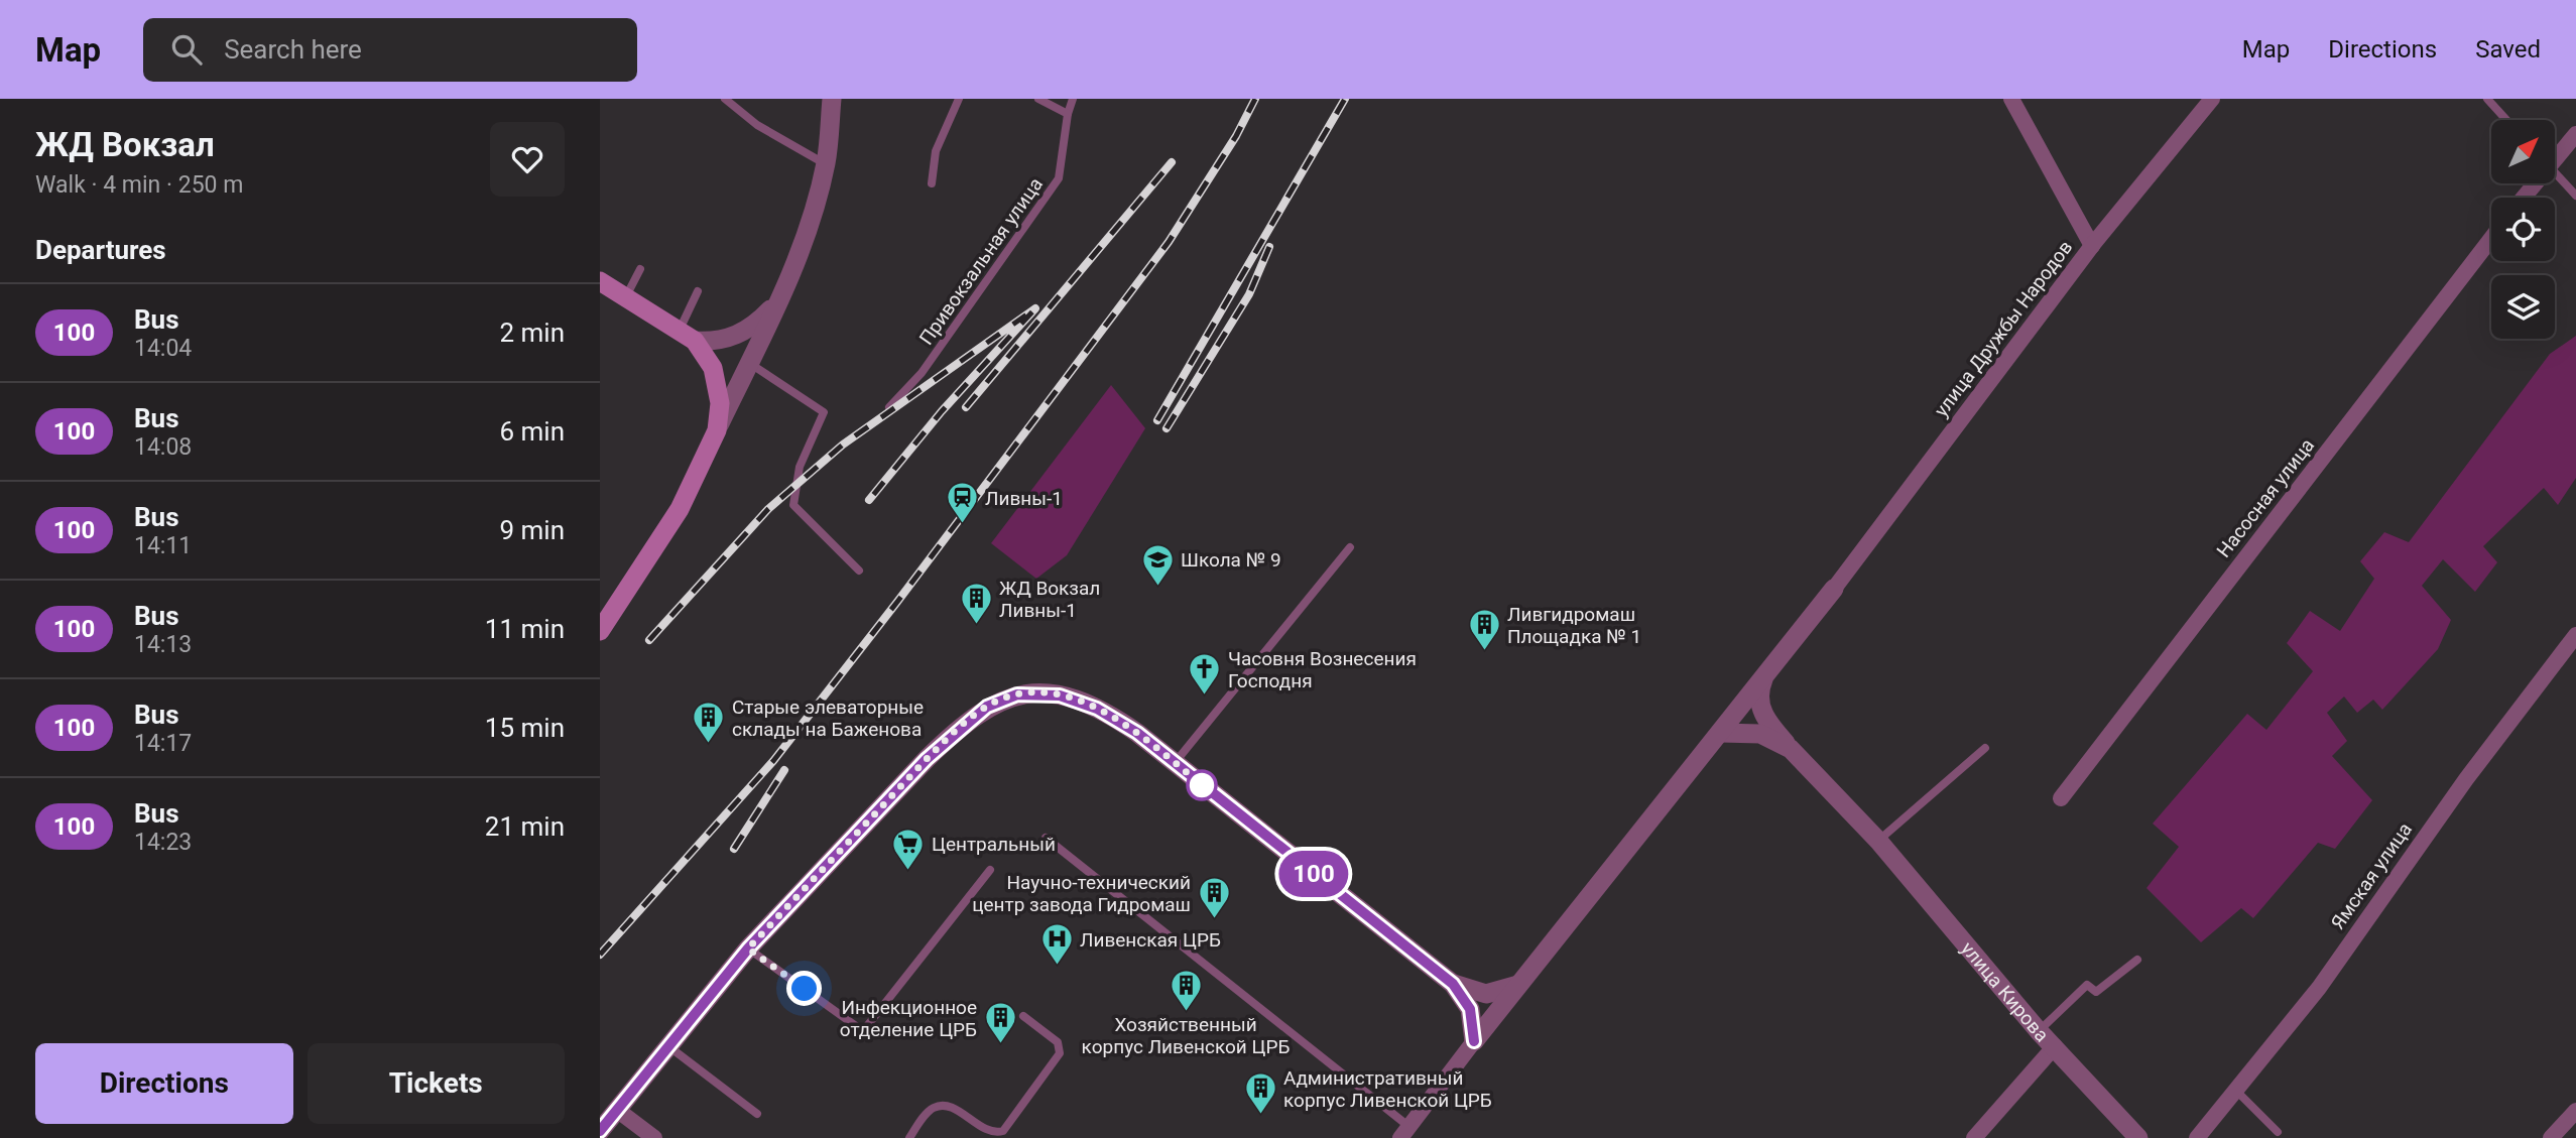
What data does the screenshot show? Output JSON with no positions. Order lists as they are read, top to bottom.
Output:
{
  "streets": {
    "street": [
      "улица Дружбы Народов",
      "Насосная улица",
      "Ямская улица",
      "улица Кирова"
    ],
    "lane": ["Привокзальная улица"]
  },
  "places": {
    "station": ["Ливны-1"],
    "school or university": ["Школа № 9"],
    "building": [
      "ЖД Вокзал Ливны-1",
      "Ливгидромаш Площадка № 1",
      "Старые элеваторные склады на Баженова",
      "Научно-технический центр завода Гидромаш",
      "Хозяйственный корпус Ливенской ЦРБ",
      "Инфекционное отделение ЦРБ",
      "Административный корпус Ливенской ЦРБ"
    ],
    "church": ["Часовня Вознесения Господня"],
    "supermarket": ["Центральный"],
    "hospital": ["Ливенская ЦРБ"]
  },
  "lines": ["bus line 100"],
  "north": "top right",
  "page": {
    "header": "Map",
    "search": "Search here",
    "nav": ["Map", "Directions", "Saved"],
    "heading": [
      ["ЖД Вокзал", "Walk · 4 min · 250 m"],
      "Departures"
    ],
    "on_map": "100",
    "list": [
      {
        "mark": "100",
        "name": "Bus",
        "note": "14:04",
        "value": "2 min"
      },
      {
        "mark": "100",
        "name": "Bus",
        "note": "14:08",
        "value": "6 min"
      },
      {
        "mark": "100",
        "name": "Bus",
        "note": "14:11",
        "value": "9 min"
      },
      {
        "mark": "100",
        "name": "Bus",
        "note": "14:13",
        "value": "11 min"
      },
      {
        "mark": "100",
        "name": "Bus",
        "note": "14:17",
        "value": "15 min"
      },
      {
        "mark": "100",
        "name": "Bus",
        "note": "14:23",
        "value": "21 min"
      }
    ],
    "buttons": ["Directions", "Tickets"]
  }
}
